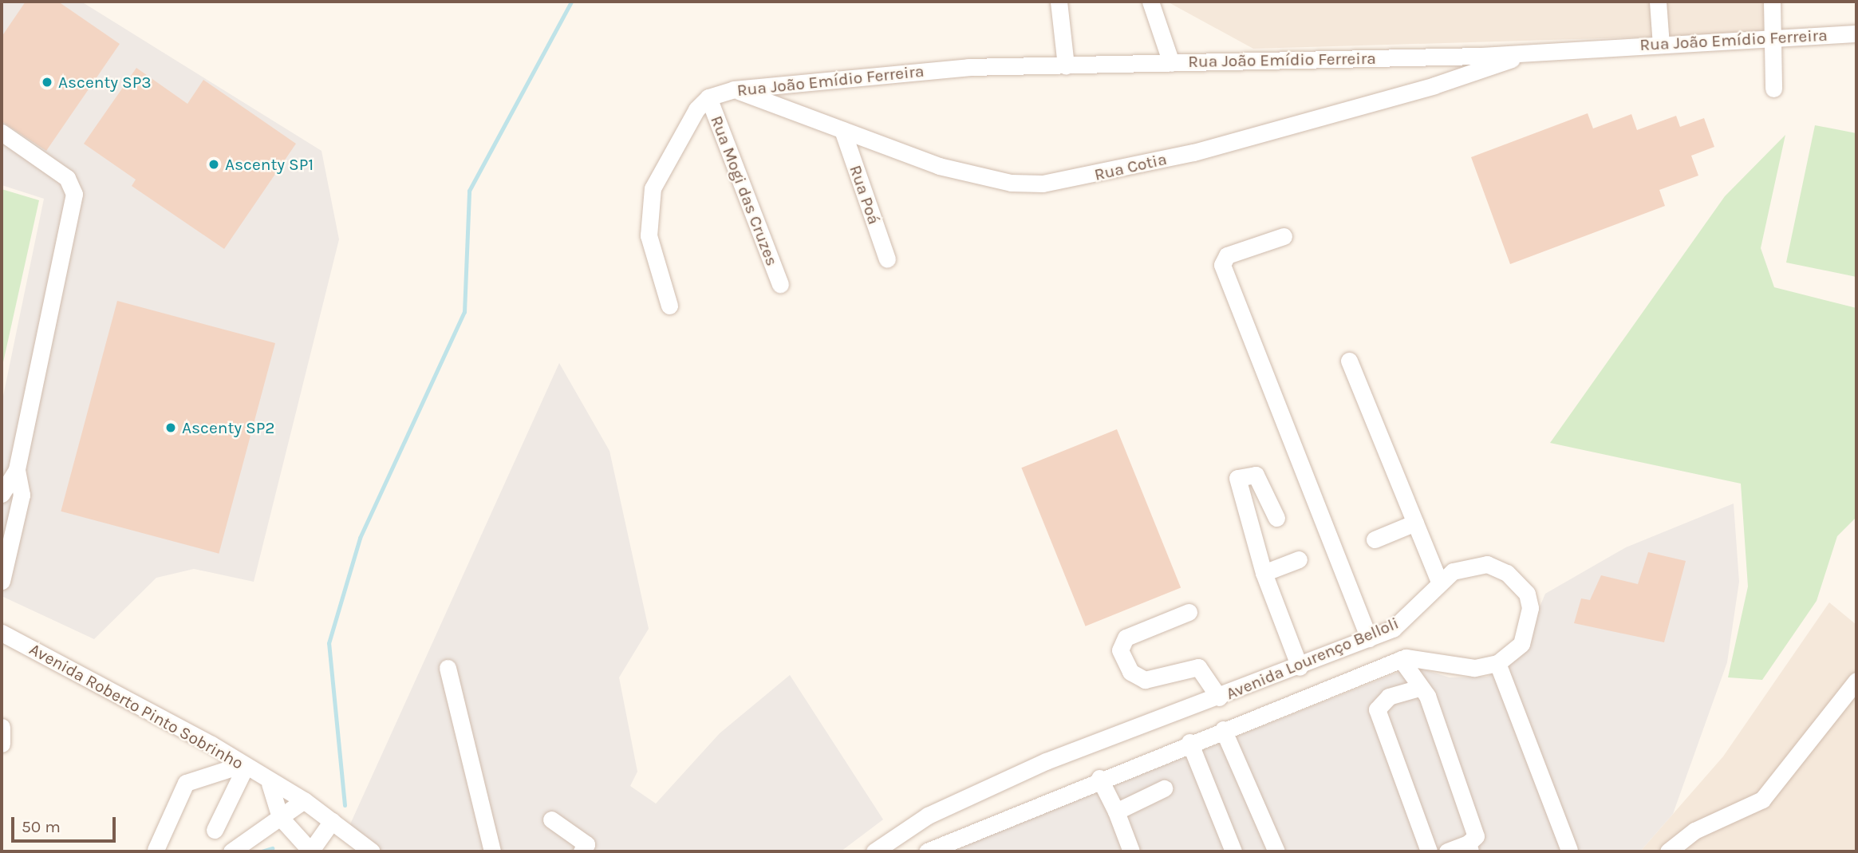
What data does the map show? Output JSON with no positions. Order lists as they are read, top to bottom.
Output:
{
  "streets": {
    "street": [
      "Rua João Emídio Ferreira",
      "Rua Cotia",
      "Rua Mogi das Cruzes",
      "Rua Poá",
      "Avenida Lourenço Belloli",
      "Avenida Roberto Pinto Sobrinho"
    ]
  },
  "crossings": [
    ["Rua João Emídio Ferreira", "Rua Cotia"],
    ["Rua João Emídio Ferreira", "Rua Mogi das Cruzes"],
    ["Rua Cotia", "Rua Poá"]
  ],
  "places": ["Ascenty SP3", "Ascenty SP1", "Ascenty SP2"],
  "scale_bar": "50 m"
}
